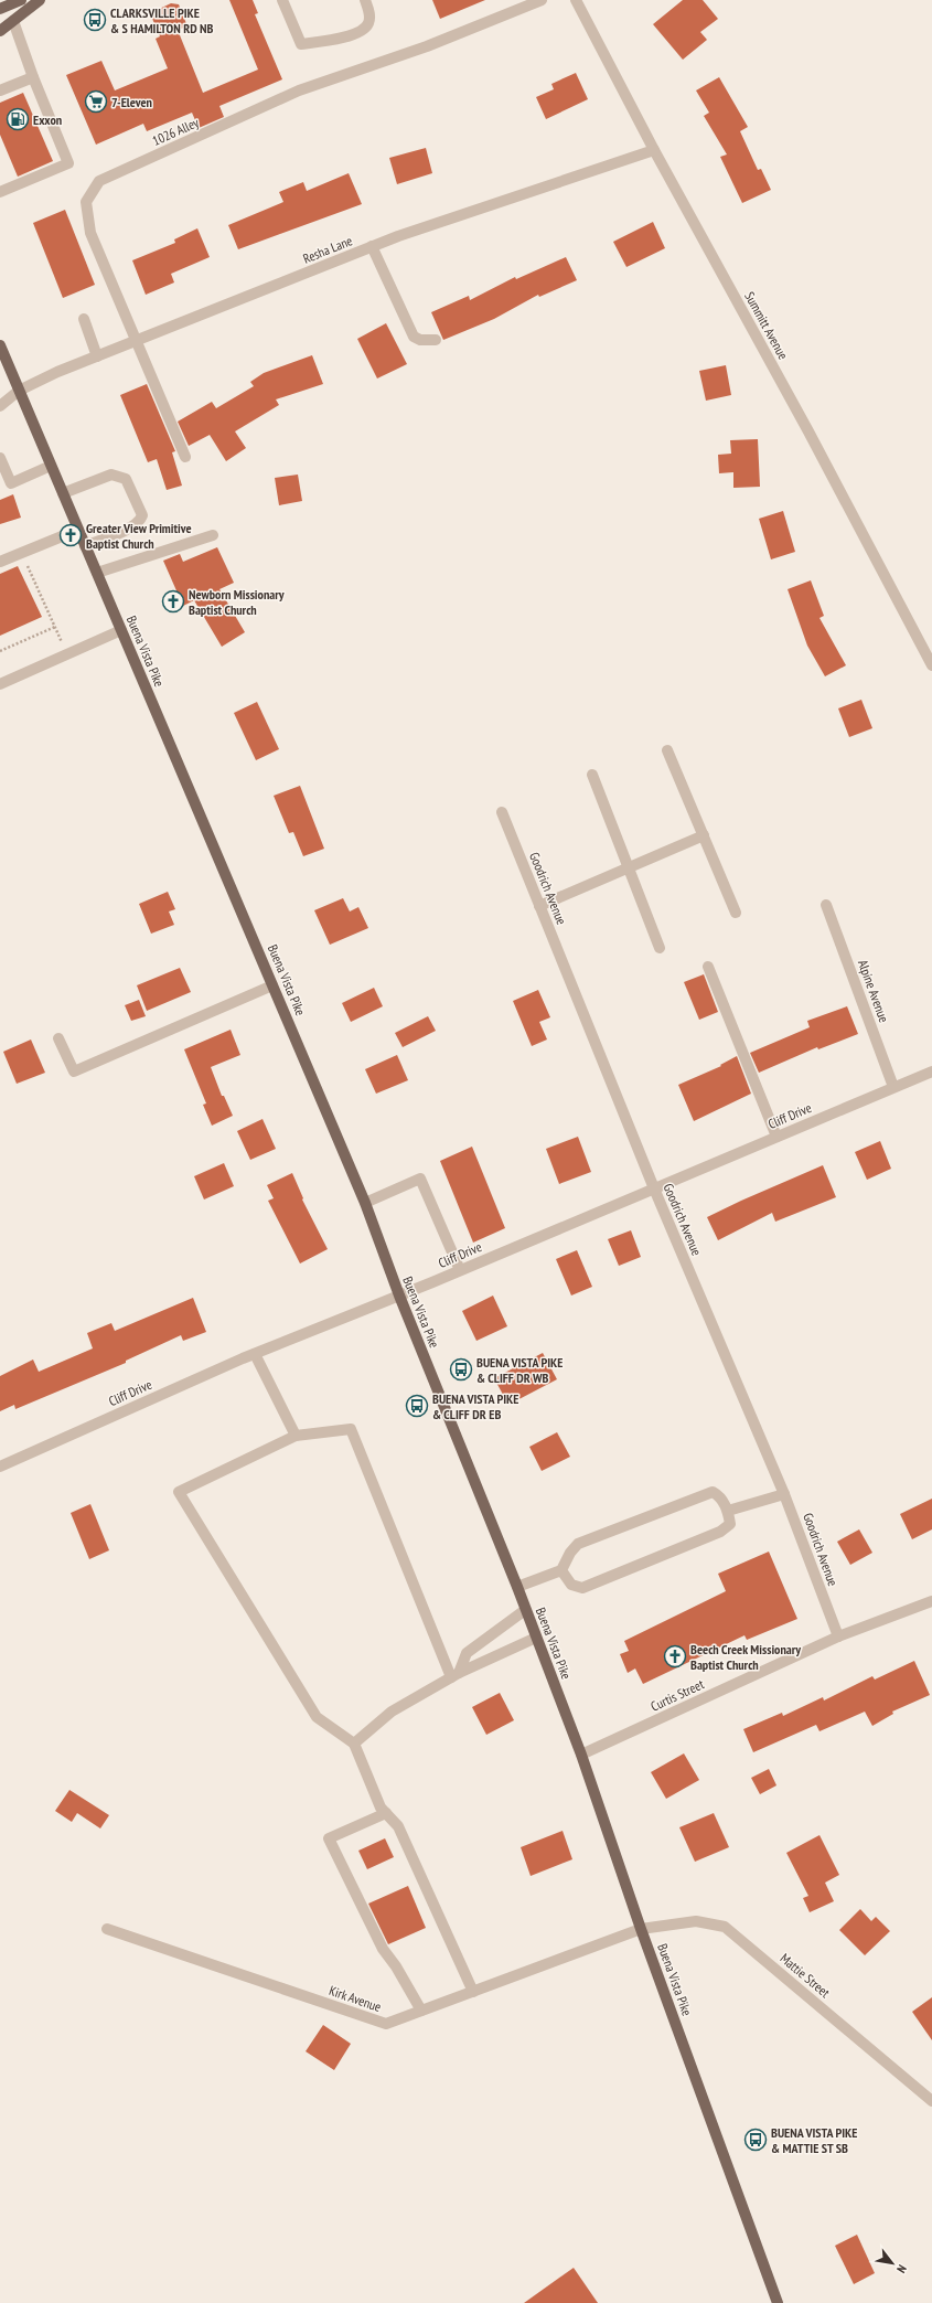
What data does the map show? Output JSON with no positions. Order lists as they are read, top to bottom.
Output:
{
  "streets": {
    "main road": ["Buena Vista Pike"],
    "street": [
      "1026 Alley",
      "Resha Lane",
      "Summitt Avenue",
      "Goodrich Avenue",
      "Alpine Avenue",
      "Cliff Drive",
      "Curtis Street",
      "Mattie Street",
      "Kirk Avenue"
    ]
  },
  "crossings": [
    ["1026 Alley", "Resha Lane"],
    ["Resha Lane", "Summitt Avenue"],
    ["Resha Lane", "Buena Vista Pike"],
    ["Buena Vista Pike", "Cliff Drive"],
    ["Buena Vista Pike", "Curtis Street"],
    ["Buena Vista Pike", "Mattie Street"],
    ["Buena Vista Pike", "Kirk Avenue"],
    ["Goodrich Avenue", "Cliff Drive"],
    ["Goodrich Avenue", "Curtis Street"],
    ["Alpine Avenue", "Cliff Drive"],
    ["Mattie Street", "Kirk Avenue"]
  ],
  "places": {
    "bus stop": [
      "CLARKSVILLE PIKE & S HAMILTON RD NB",
      "BUENA VISTA PIKE & CLIFF DR WB",
      "BUENA VISTA PIKE & CLIFF DR EB",
      "BUENA VISTA PIKE & MATTIE ST SB"
    ],
    "supermarket": ["7-Eleven"],
    "fuel station": ["Exxon"],
    "church": ["Greater View Primitive Baptist Church", "Newborn Missionary Baptist Church", "Beech Creek Missionary Baptist Church"]
  },
  "north": "bottom right"
}
